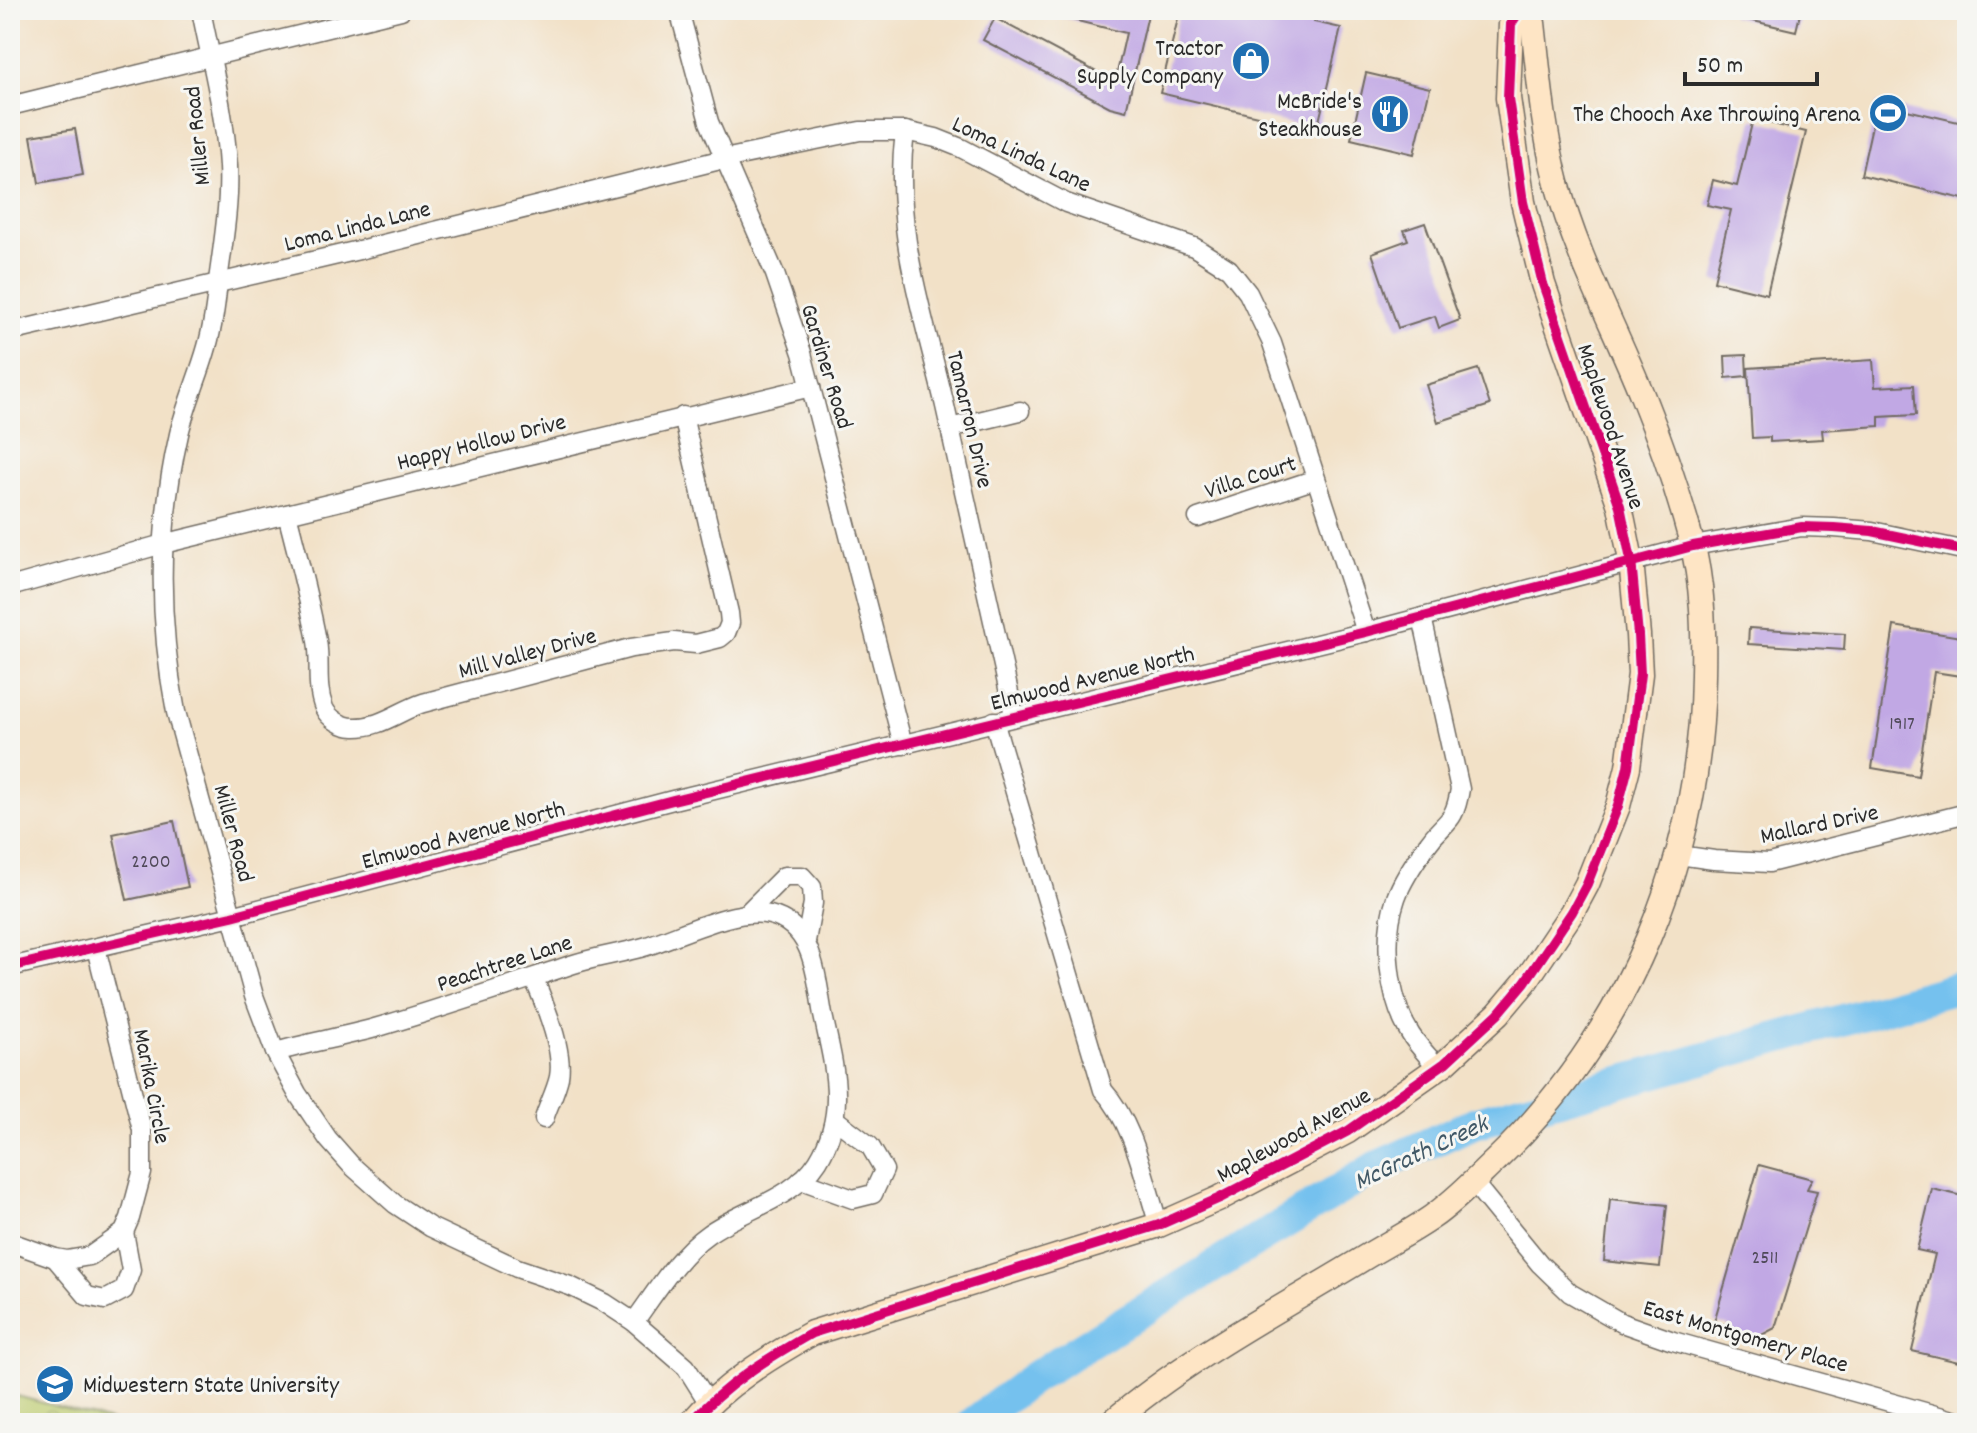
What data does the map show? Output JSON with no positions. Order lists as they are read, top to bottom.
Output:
{
  "streets": {
    "street": [
      "Miller Road",
      "Loma Linda Lane",
      "Gardiner Road",
      "Tamarron Drive",
      "Maplewood Avenue",
      "Happy Hollow Drive",
      "Villa Court",
      "Mill Valley Drive",
      "Elmwood Avenue North",
      "Mallard Drive",
      "Peachtree Lane",
      "Marika Circle",
      "East Montgomery Place"
    ]
  },
  "crossings": [
    ["Miller Road", "Loma Linda Lane"],
    ["Miller Road", "Maplewood Avenue"],
    ["Miller Road", "Happy Hollow Drive"],
    ["Miller Road", "Elmwood Avenue North"],
    ["Miller Road", "Peachtree Lane"],
    ["Loma Linda Lane", "Gardiner Road"],
    ["Loma Linda Lane", "Tamarron Drive"],
    ["Loma Linda Lane", "Villa Court"],
    ["Loma Linda Lane", "Elmwood Avenue North"],
    ["Gardiner Road", "Happy Hollow Drive"],
    ["Gardiner Road", "Elmwood Avenue North"],
    ["Tamarron Drive", "Elmwood Avenue North"],
    ["Maplewood Avenue", "Elmwood Avenue North"],
    ["Maplewood Avenue", "Mallard Drive"],
    ["Maplewood Avenue", "East Montgomery Place"],
    ["Happy Hollow Drive", "Mill Valley Drive"],
    ["Elmwood Avenue North", "Marika Circle"]
  ],
  "water": ["McGrath Creek"],
  "places": {
    "shop": ["Tractor Supply Company"],
    "sports": ["The Chooch Axe Throwing Arena"],
    "restaurant": ["McBride's Steakhouse"],
    "school or university": ["Midwestern State University"]
  },
  "house_numbers": ["1917", "2200", "2511"],
  "scale_bar": "50 m"
}
